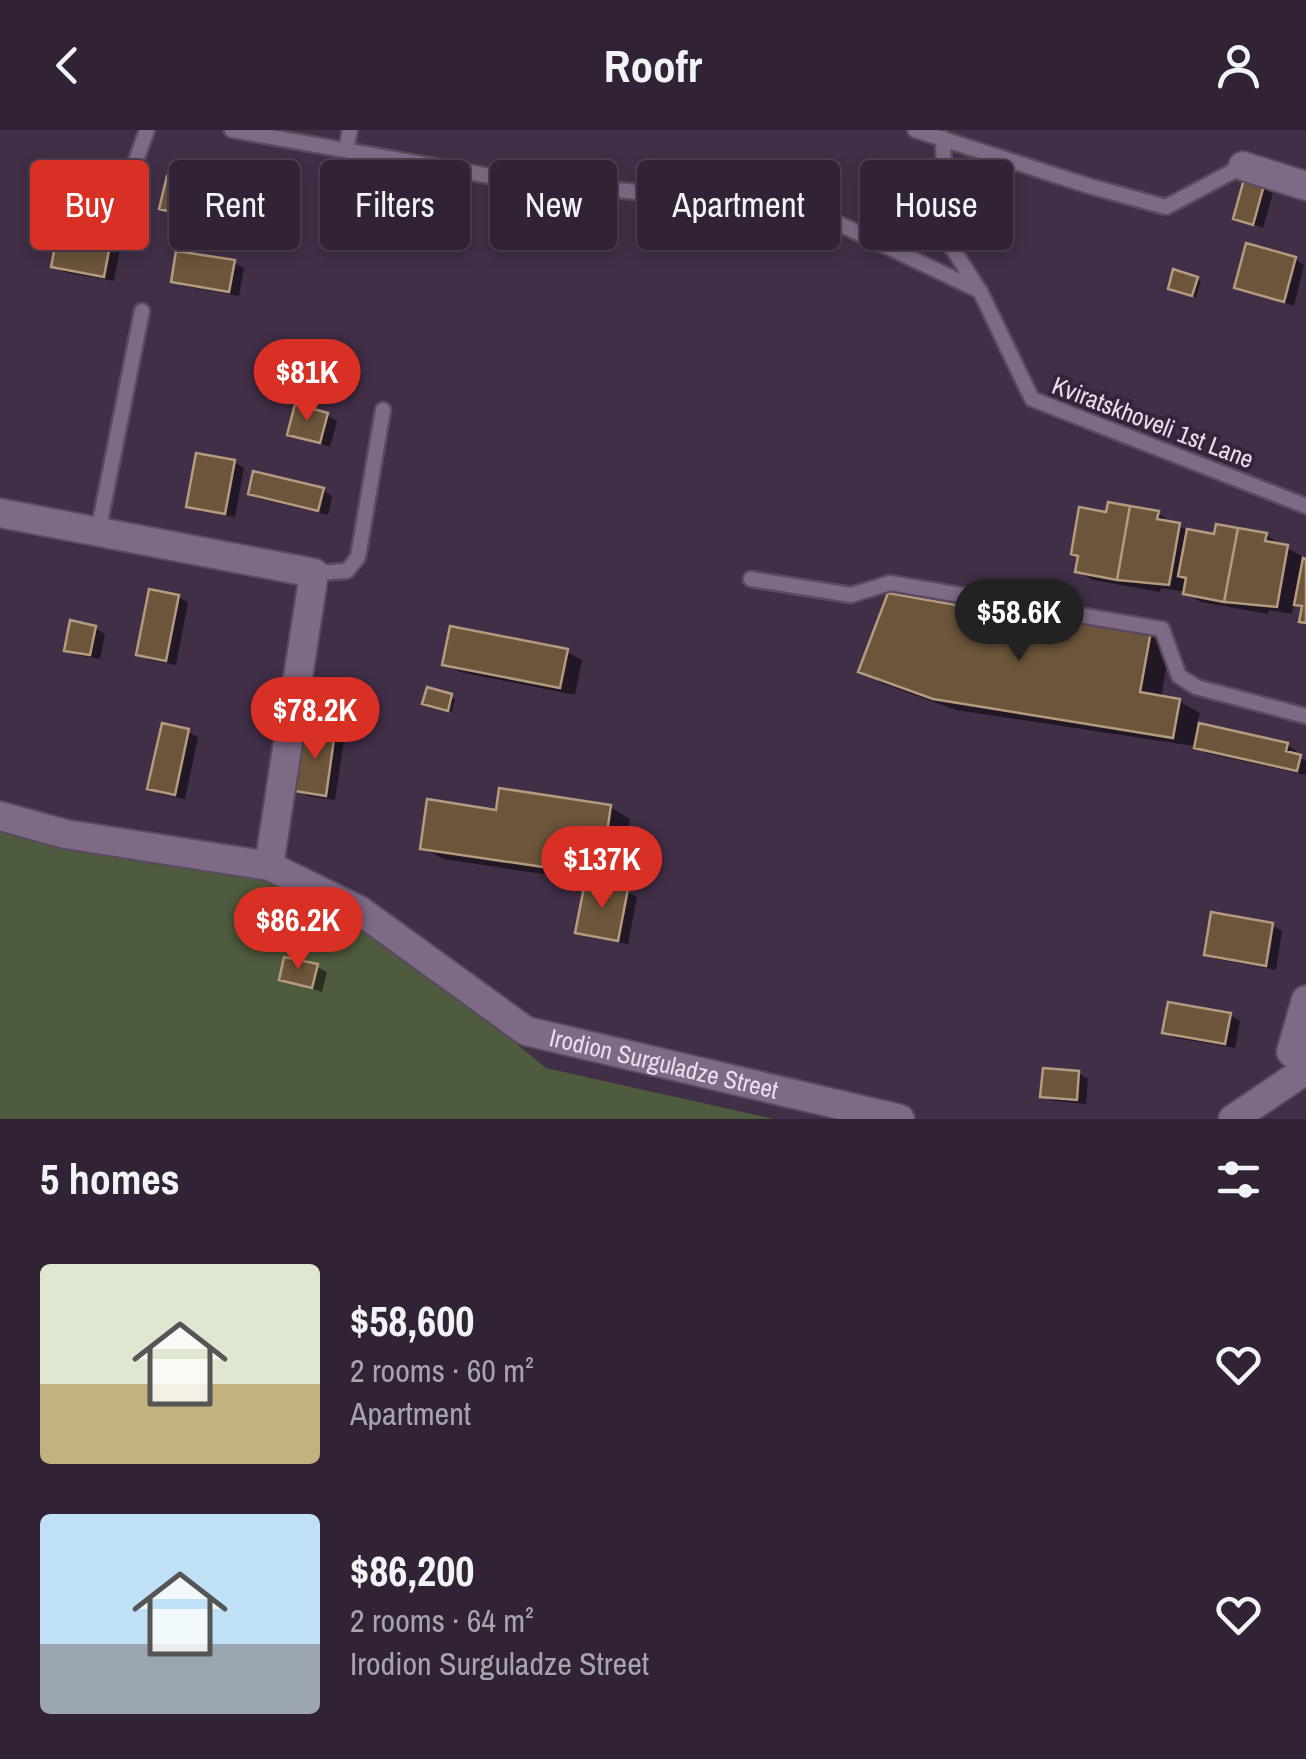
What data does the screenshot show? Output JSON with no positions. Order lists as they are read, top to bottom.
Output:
{
  "streets": {
    "street": ["Irodion Surguladze Street"],
    "lane": ["Kviratskhoveli 1st Lane"]
  },
  "page": {
    "header": "Roofr",
    "chip": [
      "Buy",
      "Rent",
      "Filters",
      "New",
      "Apartment",
      "House"
    ],
    "price": [
      "$81K",
      "$58.6K",
      "$78.2K",
      "$137K",
      "$86.2K"
    ],
    "heading": "5 homes",
    "list": [
      {
        "name": "$58,600",
        "note": "2 rooms · 60 m² · Apartment"
      },
      {
        "name": "$86,200",
        "note": "2 rooms · 64 m² · Irodion Surguladze Street"
      }
    ]
  }
}
